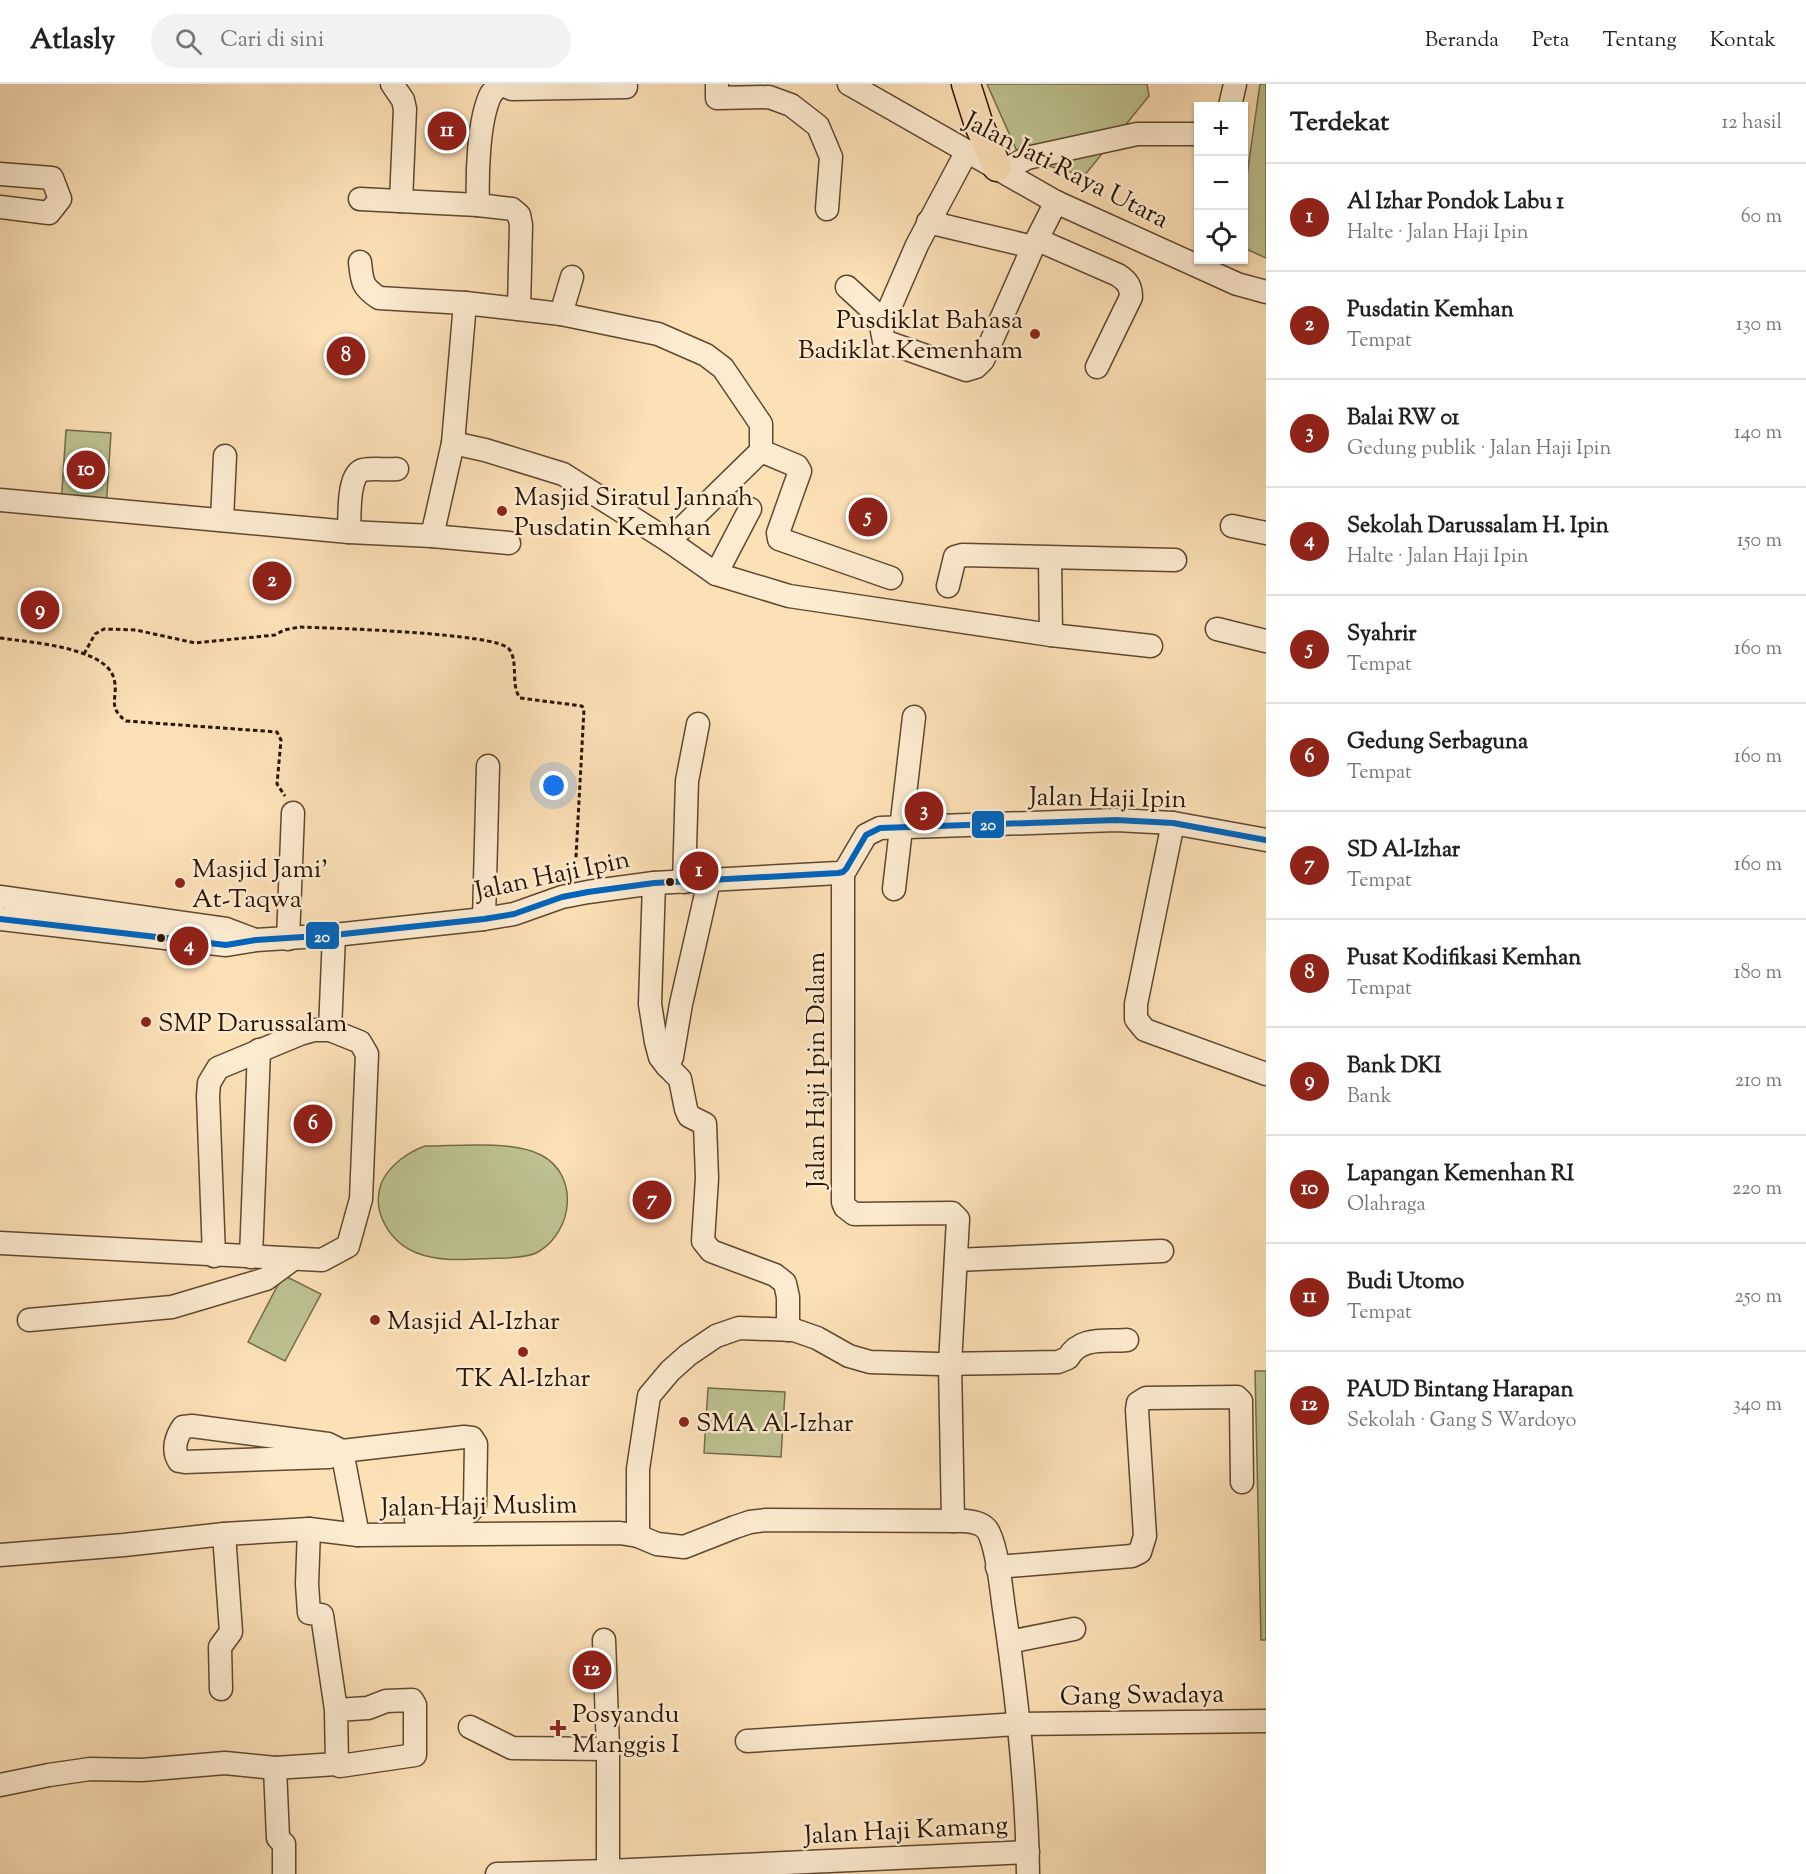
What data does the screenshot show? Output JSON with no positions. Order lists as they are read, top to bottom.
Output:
{
  "streets": {
    "street": [
      "Jalan Jati Raya Utara",
      "Jalan Haji Ipin",
      "Jalan Haji Ipin Dalam",
      "Jalan Haji Muslim",
      "Gang Swadaya",
      "Jalan Haji Kamang"
    ]
  },
  "crossings": [
    ["Jalan Haji Ipin", "Jalan Haji Ipin Dalam"],
    ["Jalan Haji Ipin Dalam", "Jalan Haji Muslim"],
    ["Jalan Haji Ipin Dalam", "Jalan Haji Kamang"],
    ["Jalan Haji Muslim", "Jalan Haji Kamang"],
    ["Gang Swadaya", "Jalan Haji Kamang"]
  ],
  "places": {
    "other": [
      "Pusdiklat Bahasa Badiklat Kemenham",
      "Masjid Siratul Jannah Pusdatin Kemhan",
      "Masjid Jami' At-Taqwa",
      "SMP Darussalam",
      "Masjid Al-Izhar",
      "TK Al-Izhar",
      "SMA Al-Izhar"
    ],
    "health": ["Posyandu Manggis I"]
  },
  "lines": ["transit line 20"],
  "page": {
    "header": "Atlasly",
    "search": "Cari di sini",
    "nav": [
      "Beranda",
      "Peta",
      "Tentang",
      "Kontak"
    ],
    "heading": ["Terdekat", "12 hasil"],
    "map_buttons": ["+", "−"],
    "pins": [
      "11",
      "8",
      "10",
      "5",
      "2",
      "9",
      "3",
      "1",
      "4",
      "6",
      "7",
      "12"
    ],
    "list": [
      {
        "mark": "1",
        "name": "Al Izhar Pondok Labu 1",
        "note": "Halte · Jalan Haji Ipin",
        "value": "60 m"
      },
      {
        "mark": "2",
        "name": "Pusdatin Kemhan",
        "note": "Tempat",
        "value": "130 m"
      },
      {
        "mark": "3",
        "name": "Balai RW 01",
        "note": "Gedung publik · Jalan Haji Ipin",
        "value": "140 m"
      },
      {
        "mark": "4",
        "name": "Sekolah Darussalam H. Ipin",
        "note": "Halte · Jalan Haji Ipin",
        "value": "150 m"
      },
      {
        "mark": "5",
        "name": "Syahrir",
        "note": "Tempat",
        "value": "160 m"
      },
      {
        "mark": "6",
        "name": "Gedung Serbaguna",
        "note": "Tempat",
        "value": "160 m"
      },
      {
        "mark": "7",
        "name": "SD Al-Izhar",
        "note": "Tempat",
        "value": "160 m"
      },
      {
        "mark": "8",
        "name": "Pusat Kodifikasi Kemhan",
        "note": "Tempat",
        "value": "180 m"
      },
      {
        "mark": "9",
        "name": "Bank DKI",
        "note": "Bank",
        "value": "210 m"
      },
      {
        "mark": "10",
        "name": "Lapangan Kemenhan RI",
        "note": "Olahraga",
        "value": "220 m"
      },
      {
        "mark": "11",
        "name": "Budi Utomo",
        "note": "Tempat",
        "value": "250 m"
      },
      {
        "mark": "12",
        "name": "PAUD Bintang Harapan",
        "note": "Sekolah · Gang S Wardoyo",
        "value": "340 m"
      }
    ]
  }
}
